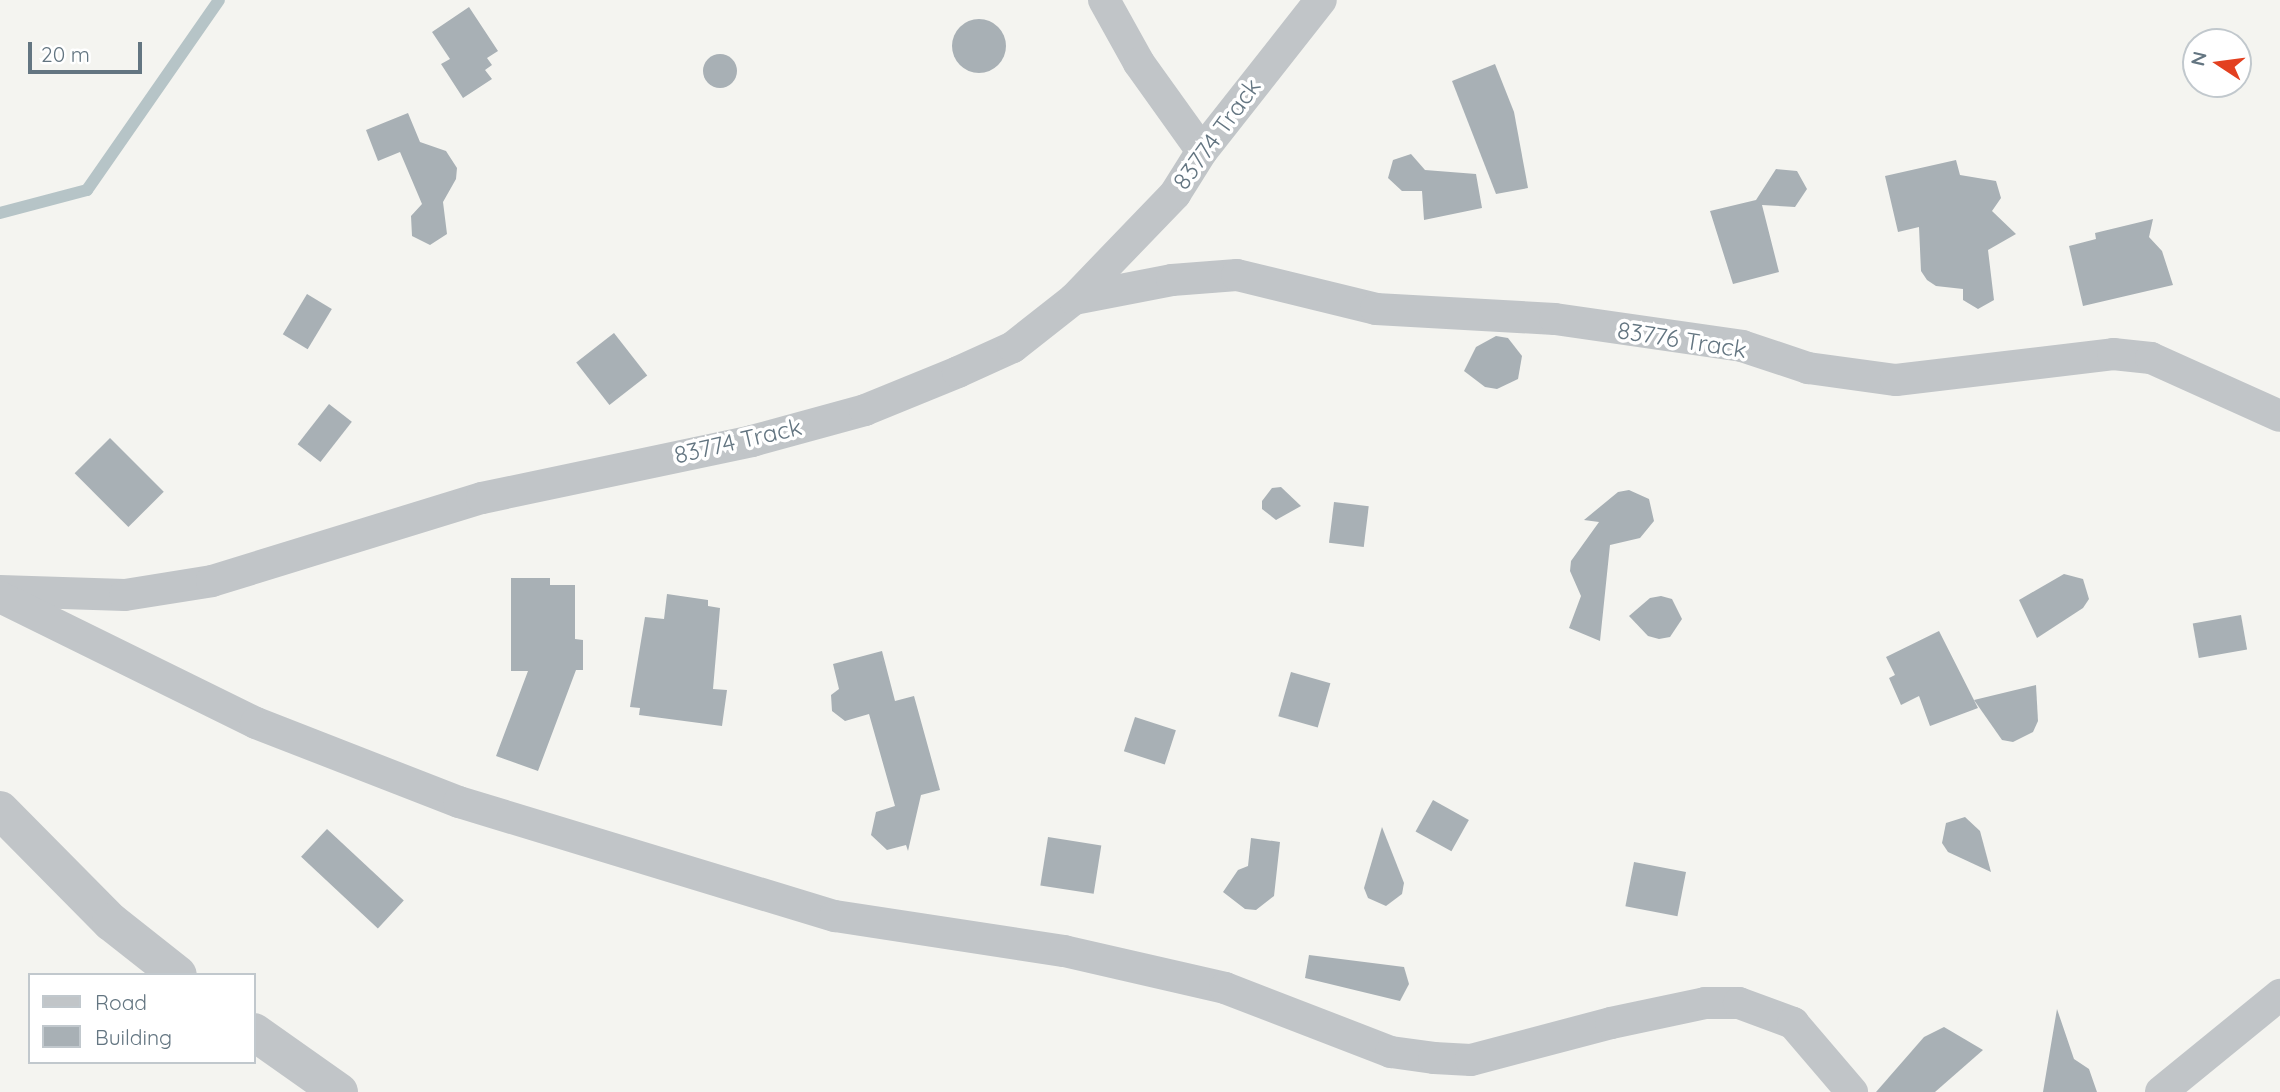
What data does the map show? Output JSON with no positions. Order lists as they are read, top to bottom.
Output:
{
  "streets": {
    "street": ["83774 Track", "83776 Track"]
  },
  "crossings": [
    ["83774 Track", "83776 Track"]
  ],
  "legend": ["Road", "Building"],
  "scale_bar": "20 m",
  "north": "left"
}
